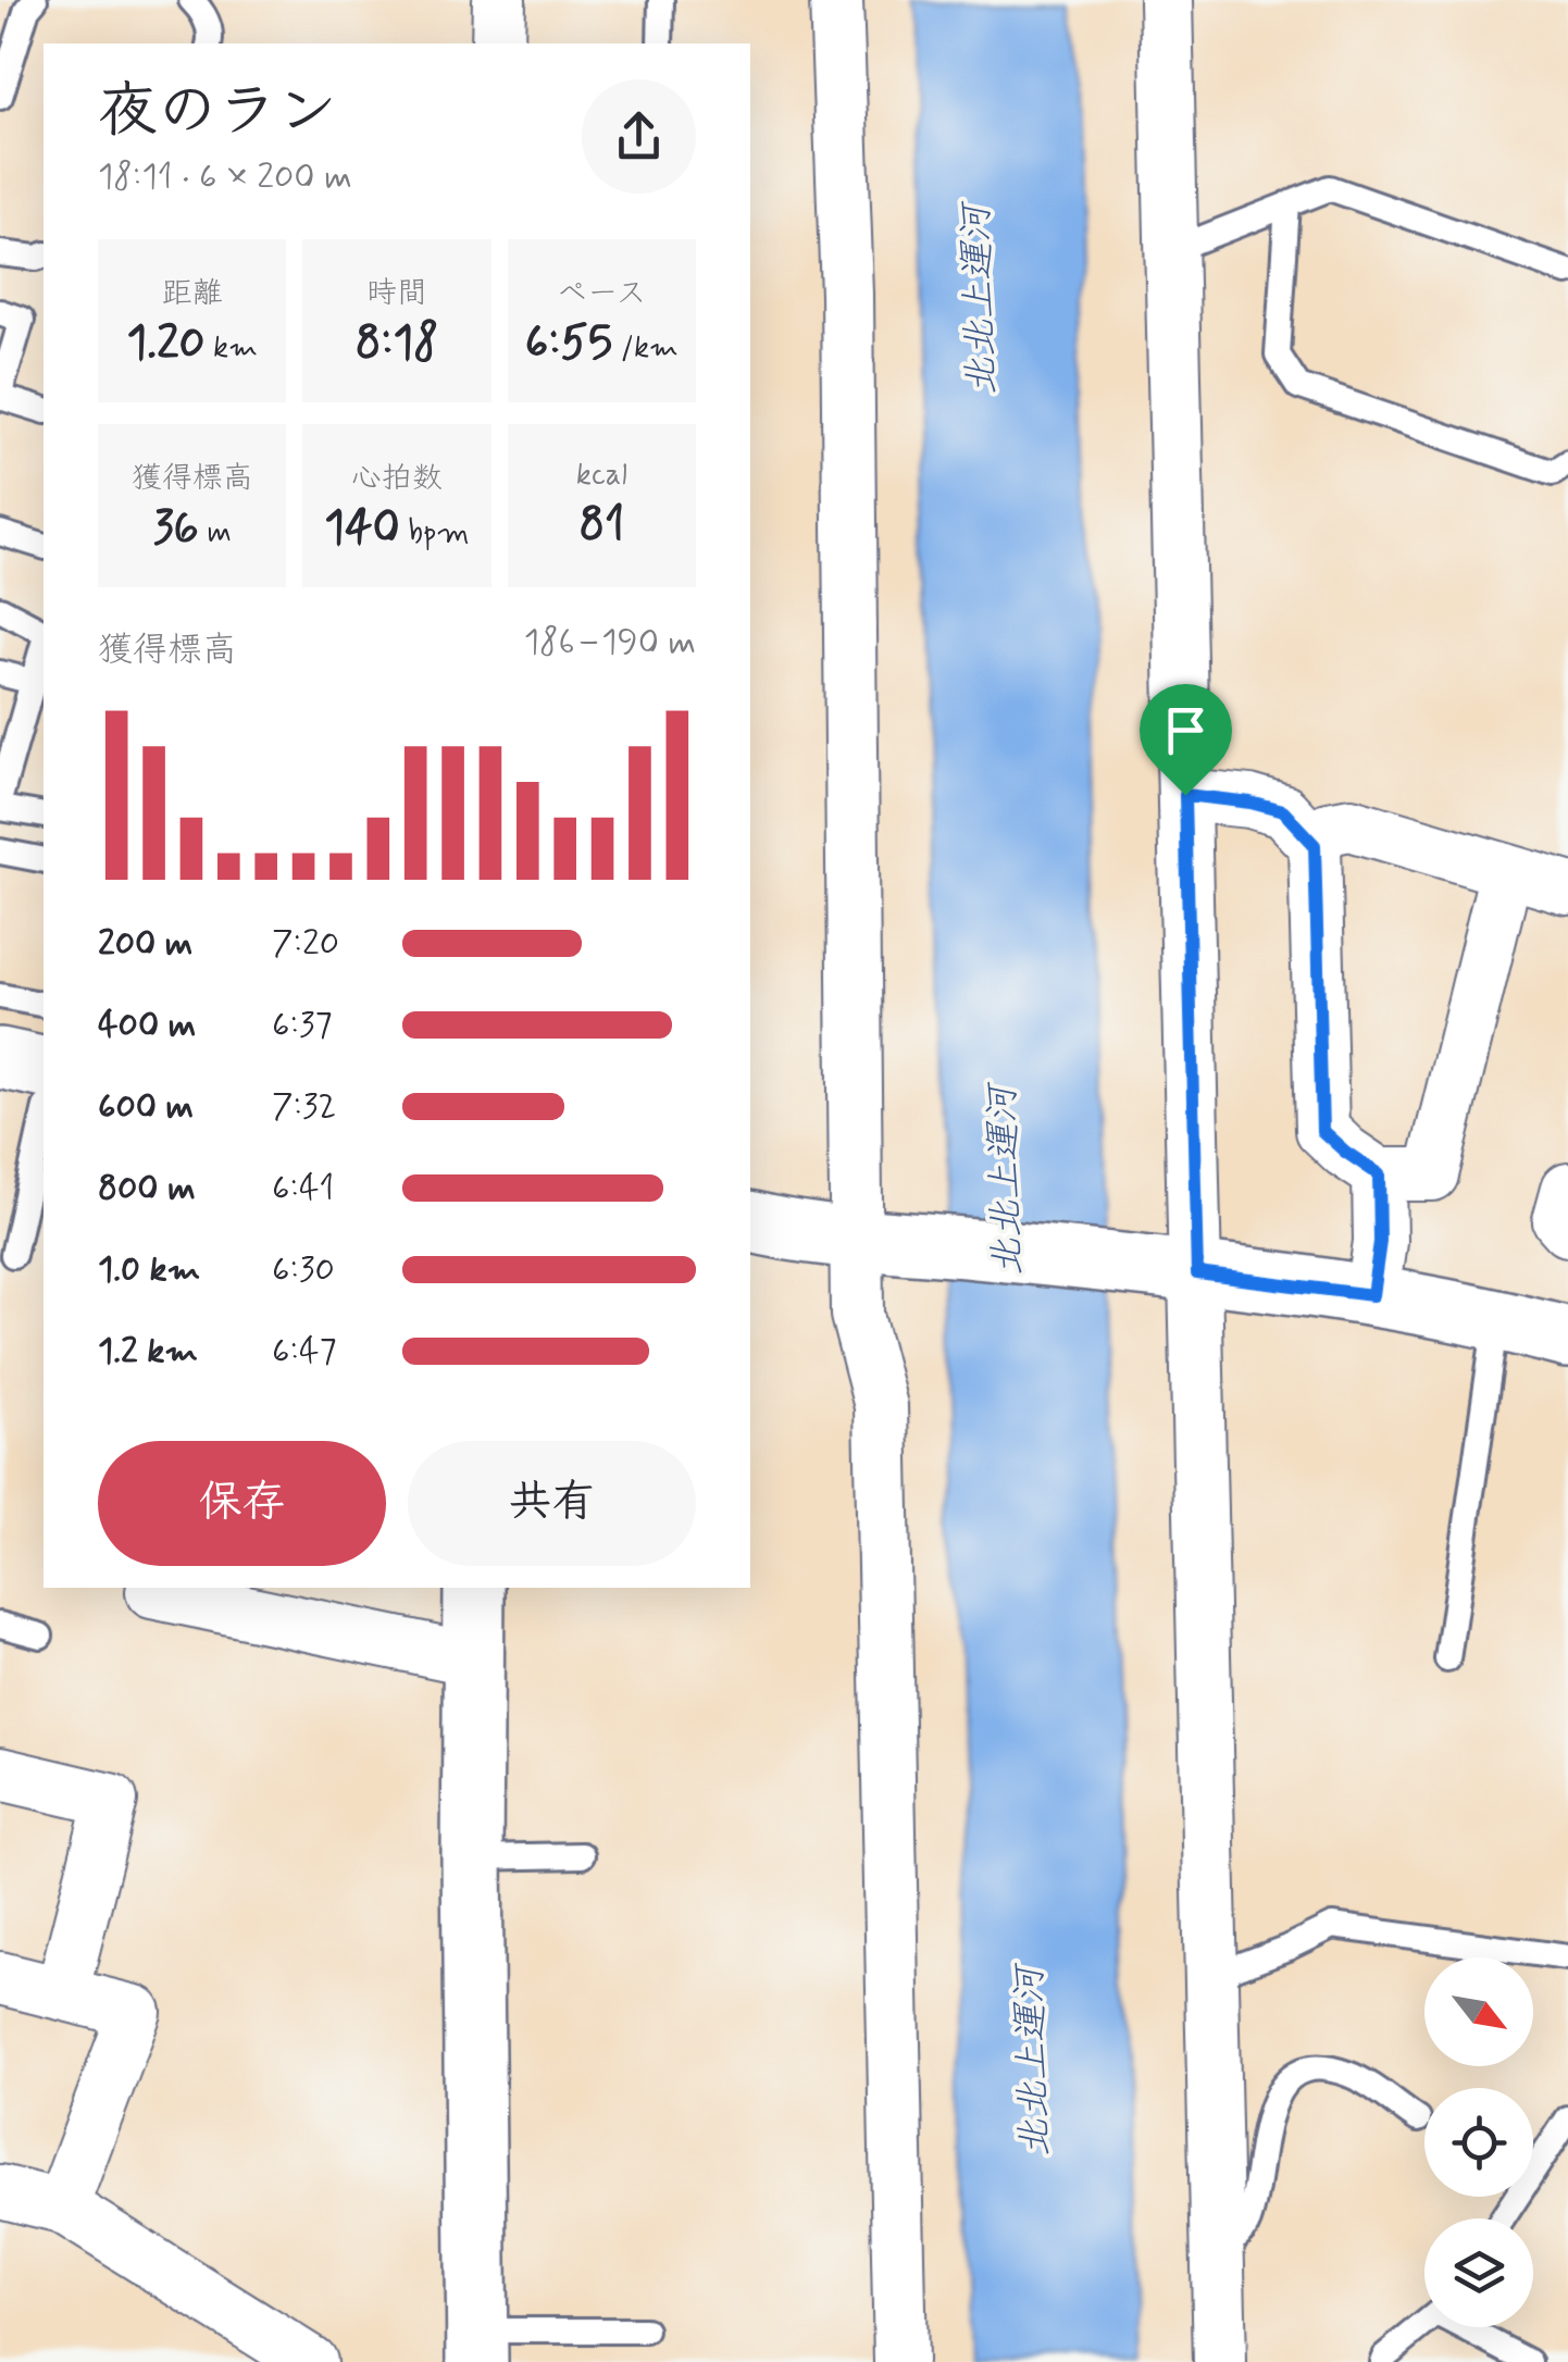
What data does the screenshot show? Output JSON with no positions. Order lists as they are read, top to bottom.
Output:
{
  "water": ["北北上運河"],
  "north": "bottom right",
  "page": {
    "heading": ["夜のラン", "18:11 · 6 × 200 m"],
    "stats": [
      ["距離", "1.20 km"],
      ["時間", "8:18"],
      ["ペース", "6:55 /km"],
      ["獲得標高", "36 m"],
      ["心拍数", "140 bpm"],
      ["kcal", "81"]
    ],
    "chart": ["獲得標高", "186–190 m"],
    "list": [
      {
        "name": "200 m",
        "note": "7:20"
      },
      {
        "name": "400 m",
        "note": "6:37"
      },
      {
        "name": "600 m",
        "note": "7:32"
      },
      {
        "name": "800 m",
        "note": "6:41"
      },
      {
        "name": "1.0 km",
        "note": "6:30"
      },
      {
        "name": "1.2 km",
        "note": "6:47"
      }
    ],
    "buttons": ["保存", "共有"]
  }
}
